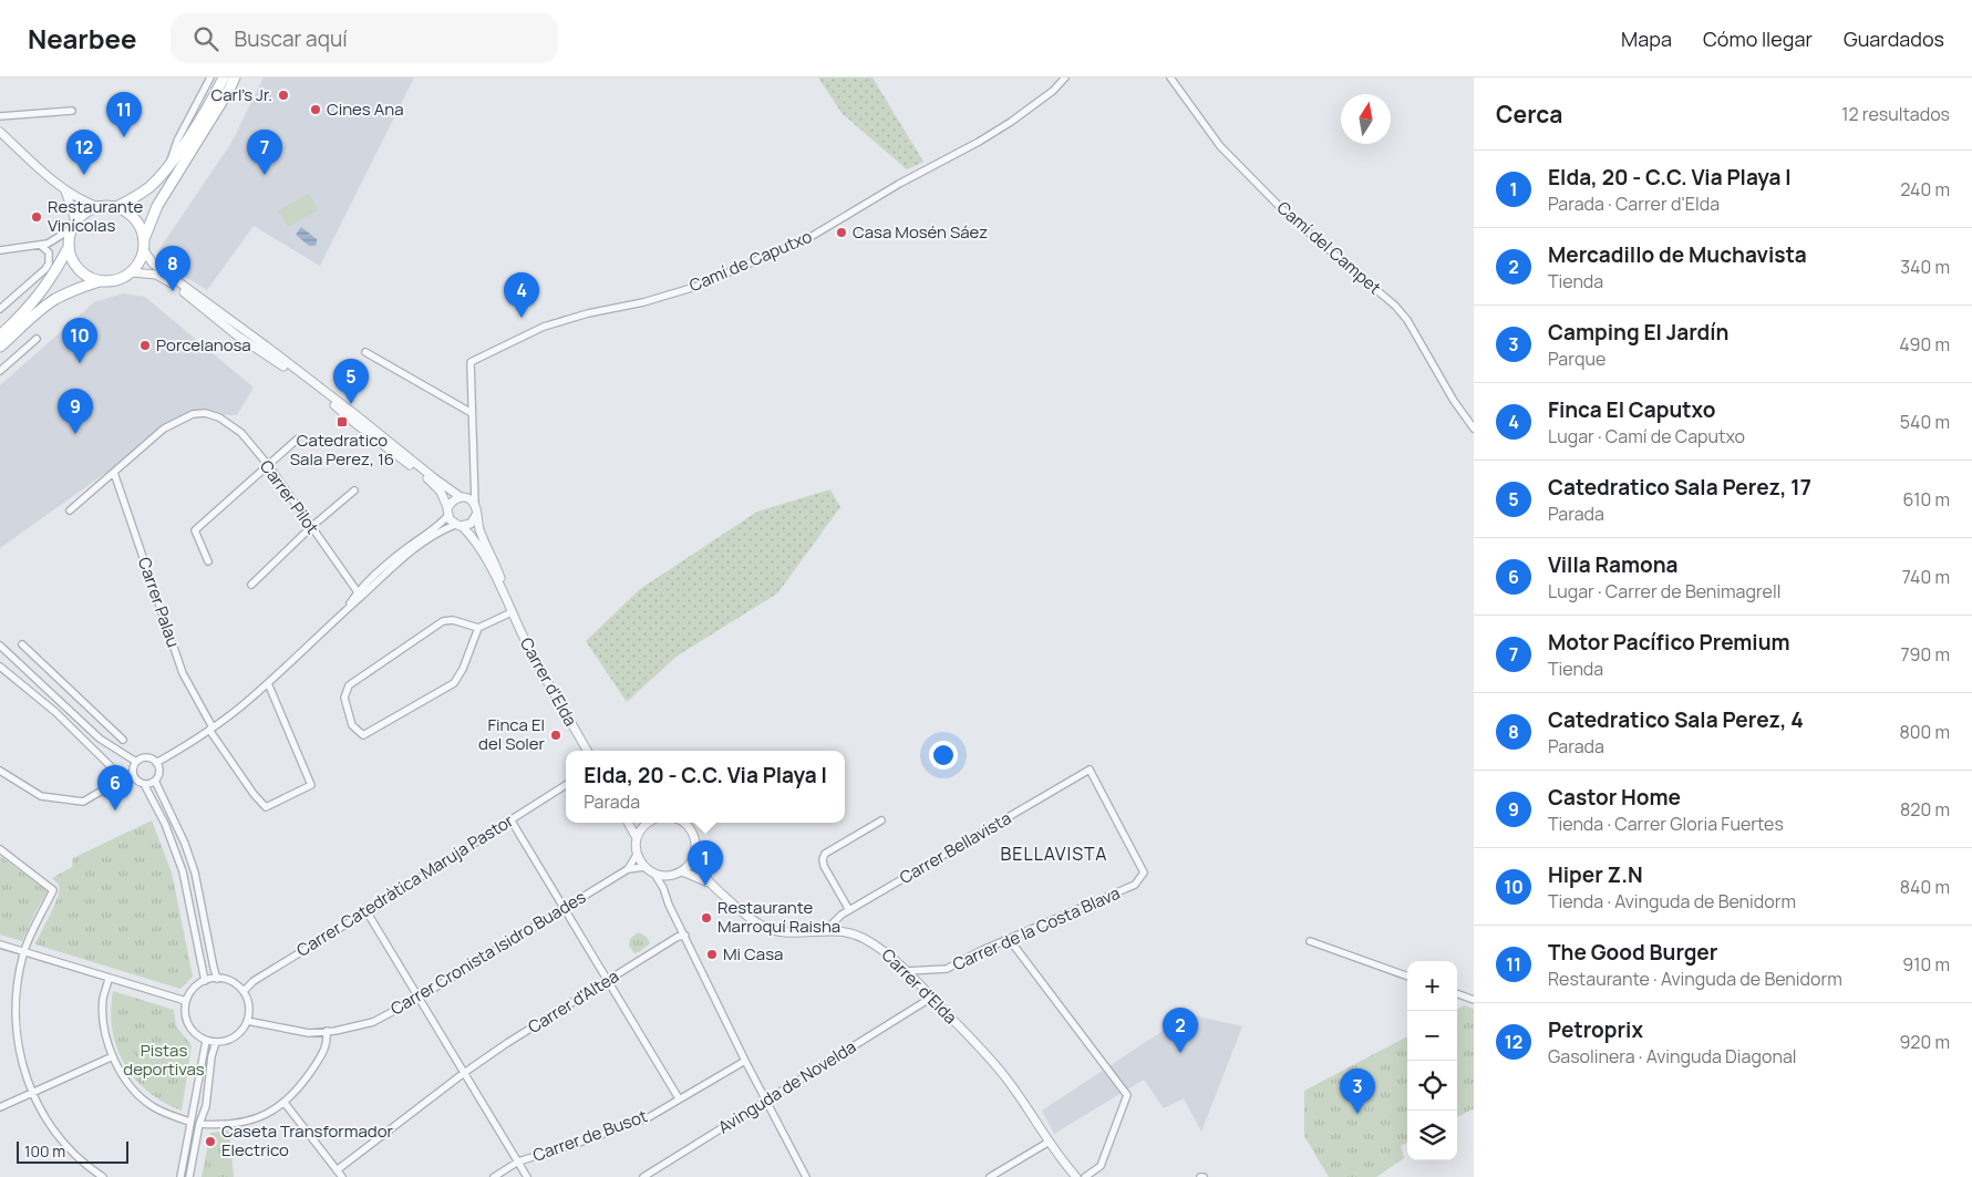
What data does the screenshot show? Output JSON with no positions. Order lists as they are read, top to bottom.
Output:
{
  "streets": {
    "street": [
      "Camí del Campet",
      "Camí de Caputxo",
      "Carrer Pilot",
      "Carrer Palau",
      "Carrer d'Elda",
      "Carrer Bellavista",
      "Carrer Catedràtica Maruja Pastor",
      "Carrer de la Costa Blava",
      "Carrer Cronista Isidro Buades",
      "Carrer d'Altea",
      "Avinguda de Novelda",
      "Carrer de Busot"
    ]
  },
  "crossings": [
    ["Carrer Pilot", "Carrer Palau"],
    ["Carrer d'Elda", "Carrer Bellavista"],
    ["Carrer d'Elda", "Carrer de la Costa Blava"],
    ["Carrer d'Elda", "Avinguda de Novelda"],
    ["Carrer Bellavista", "Carrer de la Costa Blava"],
    ["Carrer Catedràtica Maruja Pastor", "Carrer Cronista Isidro Buades"]
  ],
  "districts": ["BELLAVISTA"],
  "parks": ["Pistas deportivas"],
  "places": {
    "other": [
      "Carl's Jr.",
      "Cines Ana",
      "Restaurante Vinícolas",
      "Casa Mosén Sáez",
      "Porcelanosa",
      "Finca El del Soler",
      "Restaurante Marroquí Raisha",
      "Mi Casa",
      "Caseta Transformador Electrico"
    ],
    "transit": ["Catedratico Sala Perez, 16"]
  },
  "scale_bar": "100 m",
  "north": "top",
  "page": {
    "header": "Nearbee",
    "search": "Buscar aquí",
    "nav": ["Mapa", "Cómo llegar", "Guardados"],
    "heading": ["Cerca", "12 resultados"],
    "pins": [
      "11",
      "7",
      "12",
      "8",
      "4",
      "10",
      "5",
      "9",
      "6",
      "1",
      "2",
      "3"
    ],
    "list": [
      {
        "mark": "1",
        "name": "Elda, 20 - C.C. Via Playa I",
        "note": "Parada · Carrer d'Elda",
        "value": "240 m"
      },
      {
        "mark": "2",
        "name": "Mercadillo de Muchavista",
        "note": "Tienda",
        "value": "340 m"
      },
      {
        "mark": "3",
        "name": "Camping El Jardín",
        "note": "Parque",
        "value": "490 m"
      },
      {
        "mark": "4",
        "name": "Finca El Caputxo",
        "note": "Lugar · Camí de Caputxo",
        "value": "540 m"
      },
      {
        "mark": "5",
        "name": "Catedratico Sala Perez, 17",
        "note": "Parada",
        "value": "610 m"
      },
      {
        "mark": "6",
        "name": "Villa Ramona",
        "note": "Lugar · Carrer de Benimagrell",
        "value": "740 m"
      },
      {
        "mark": "7",
        "name": "Motor Pacífico Premium",
        "note": "Tienda",
        "value": "790 m"
      },
      {
        "mark": "8",
        "name": "Catedratico Sala Perez, 4",
        "note": "Parada",
        "value": "800 m"
      },
      {
        "mark": "9",
        "name": "Castor Home",
        "note": "Tienda · Carrer Gloria Fuertes",
        "value": "820 m"
      },
      {
        "mark": "10",
        "name": "Hiper Z.N",
        "note": "Tienda · Avinguda de Benidorm",
        "value": "840 m"
      },
      {
        "mark": "11",
        "name": "The Good Burger",
        "note": "Restaurante · Avinguda de Benidorm",
        "value": "910 m"
      },
      {
        "mark": "12",
        "name": "Petroprix",
        "note": "Gasolinera · Avinguda Diagonal",
        "value": "920 m"
      }
    ],
    "popup": ["Elda, 20 - C.C. Via Playa I", "Parada"],
    "map_buttons": ["+", "−"],
    "scale": "100 m"
  }
}
